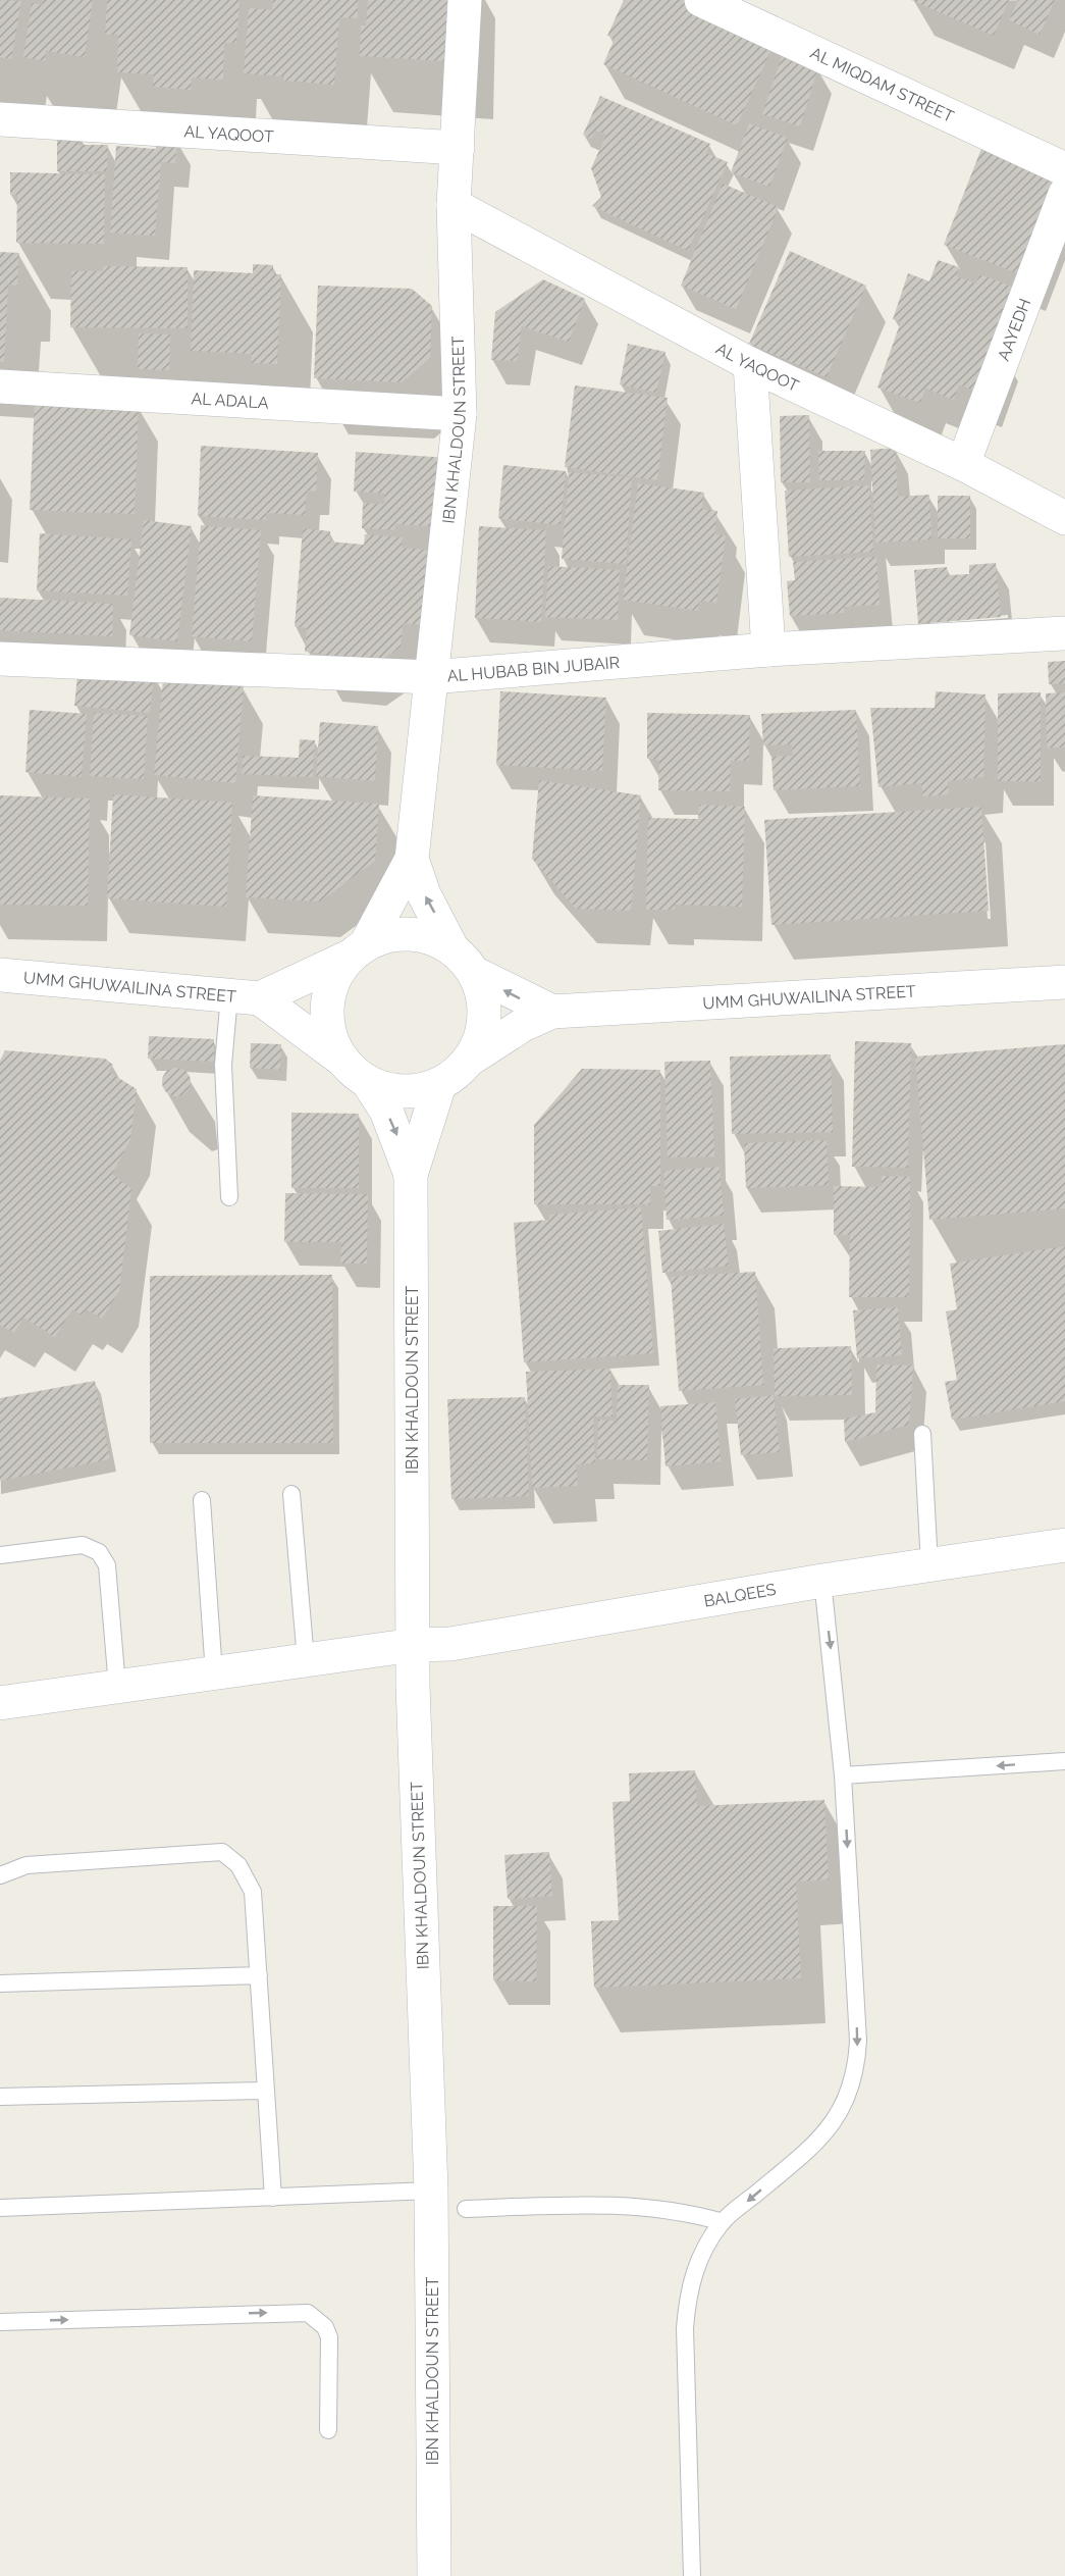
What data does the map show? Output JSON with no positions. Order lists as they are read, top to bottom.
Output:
{
  "streets": {
    "street": [
      "AL MIQDAM STREET",
      "AL YAQOOT",
      "AAYEDH",
      "AL ADALA",
      "IBN KHALDOUN STREET",
      "AL HUBAB BIN JUBAIR",
      "UMM GHUWAILINA STREET",
      "BALQEES"
    ]
  },
  "crossings": [
    ["AL YAQOOT", "AAYEDH"],
    ["AL YAQOOT", "IBN KHALDOUN STREET"],
    ["AL ADALA", "IBN KHALDOUN STREET"],
    ["IBN KHALDOUN STREET", "AL HUBAB BIN JUBAIR"],
    ["IBN KHALDOUN STREET", "UMM GHUWAILINA STREET"],
    ["IBN KHALDOUN STREET", "BALQEES"]
  ]
}
